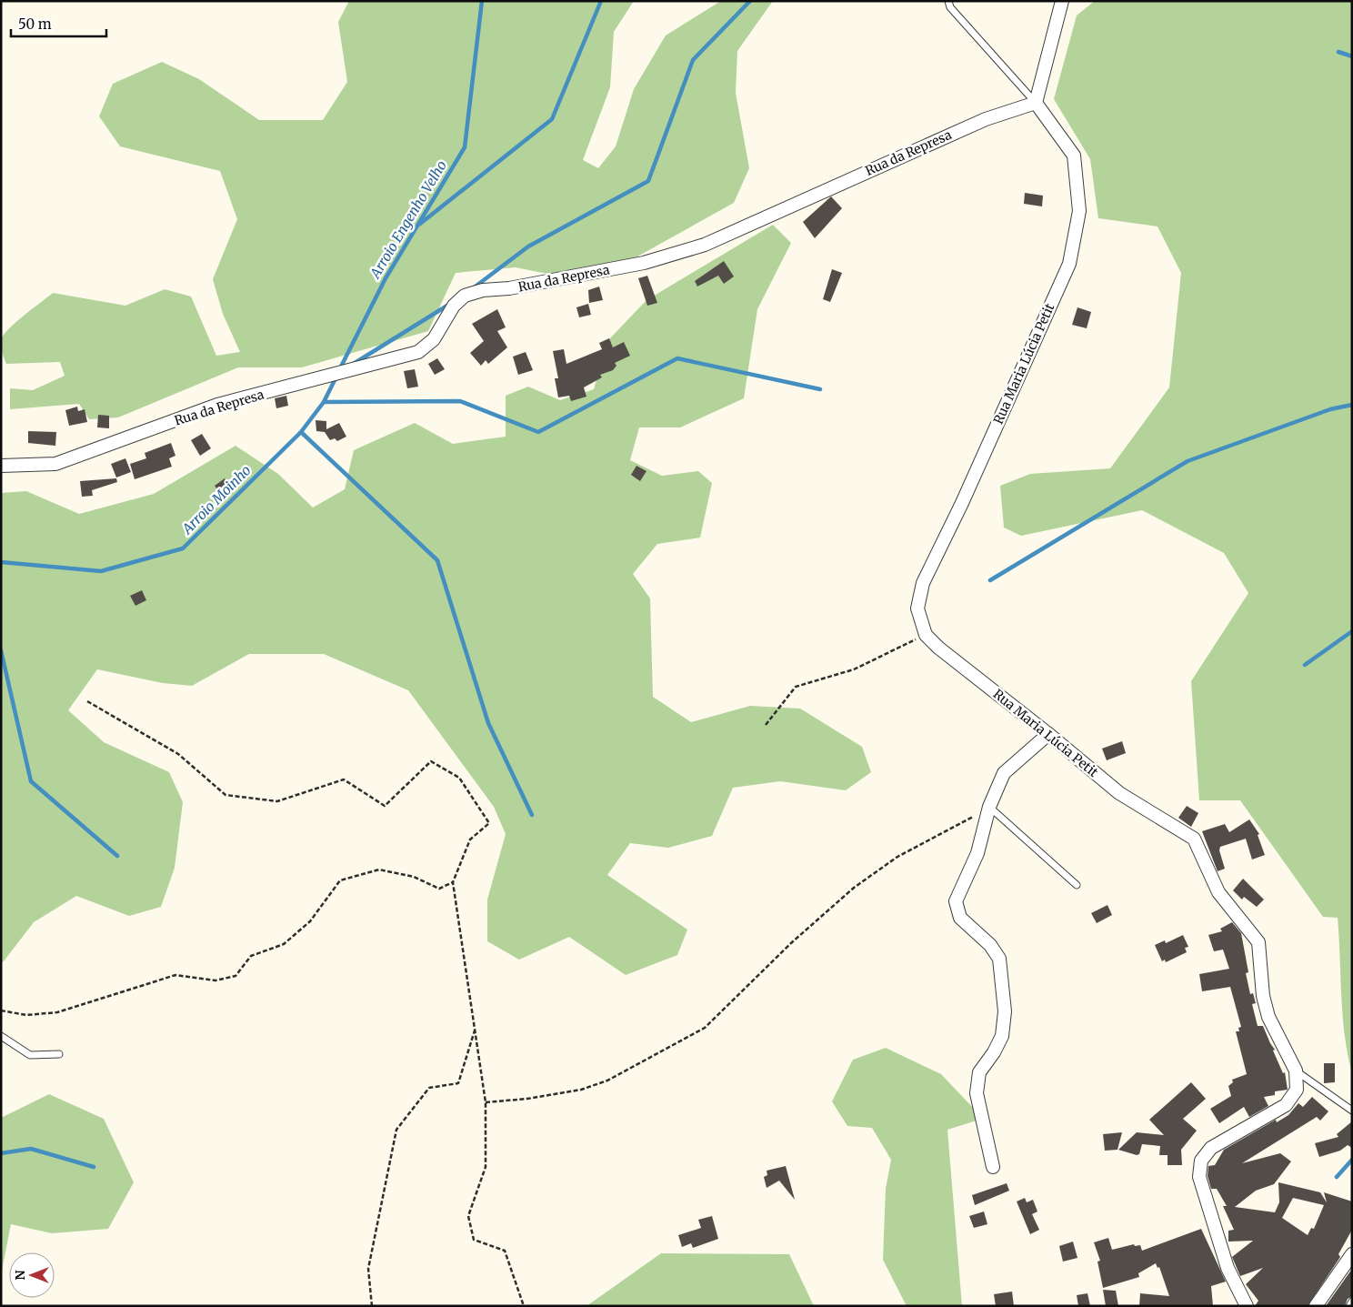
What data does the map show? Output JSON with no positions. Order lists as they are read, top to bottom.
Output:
{
  "streets": {
    "street": ["Rua da Represa", "Rua Maria Lúcia Petit"]
  },
  "crossings": [
    ["Rua da Represa", "Rua Maria Lúcia Petit"]
  ],
  "water": ["Arroio Engenho Velho", "Arroio Moinho"],
  "scale_bar": "50 m",
  "north": "left"
}
